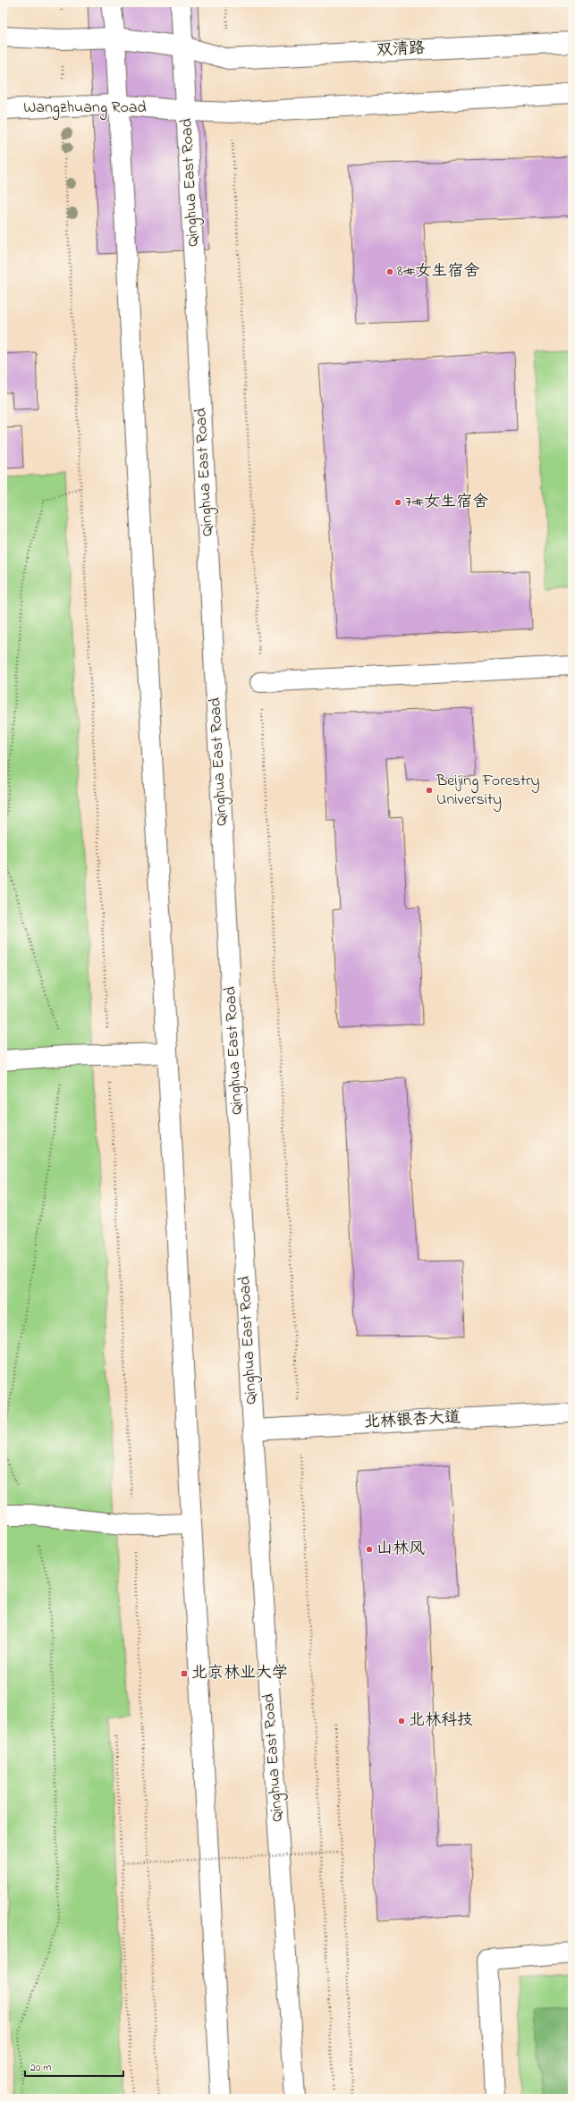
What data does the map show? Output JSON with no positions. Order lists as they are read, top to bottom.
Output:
{
  "streets": {
    "main road": [
      "双清路",
      "Wangzhuang Road",
      "Qinghua East Road",
      "北林银杏大道"
    ]
  },
  "crossings": [
    ["双清路", "Qinghua East Road"],
    ["Wangzhuang Road", "Qinghua East Road"],
    ["Qinghua East Road", "北林银杏大道"]
  ],
  "places": {
    "other": [
      "8#女生宿舍",
      "7#女生宿舍",
      "Beijing Forestry University",
      "山林风",
      "北林科技"
    ],
    "transit": ["北京林业大学"]
  },
  "scale_bar": "20 m"
}
